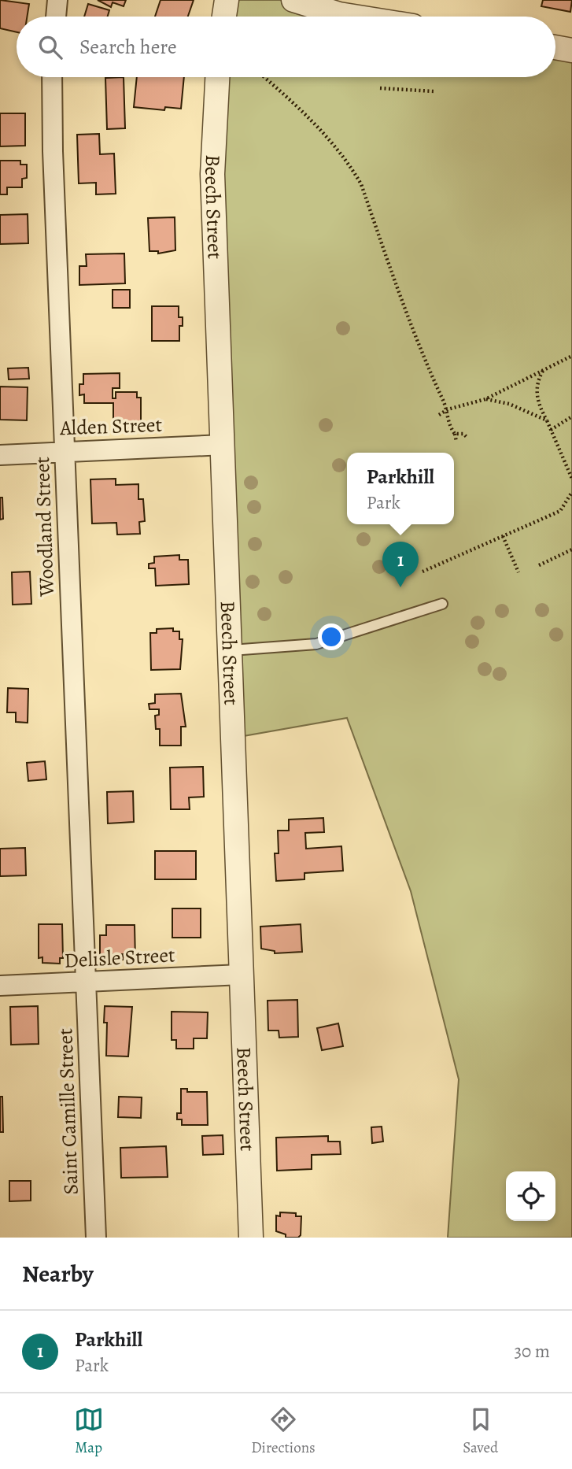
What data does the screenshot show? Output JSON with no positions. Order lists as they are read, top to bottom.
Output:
{
  "streets": {
    "street": [
      "Beech Street",
      "Alden Street",
      "Woodland Street",
      "Delisle Street",
      "Saint Camille Street"
    ]
  },
  "crossings": [
    ["Beech Street", "Alden Street"],
    ["Beech Street", "Delisle Street"],
    ["Alden Street", "Woodland Street"],
    ["Woodland Street", "Delisle Street"],
    ["Woodland Street", "Saint Camille Street"],
    ["Delisle Street", "Saint Camille Street"]
  ],
  "page": {
    "search": "Search here",
    "popup": ["Parkhill", "Park"],
    "pins": "1",
    "heading": "Nearby",
    "list": [
      {
        "mark": "1",
        "name": "Parkhill",
        "note": "Park",
        "value": "30 m"
      }
    ],
    "nav": ["Map", "Directions", "Saved"]
  }
}
